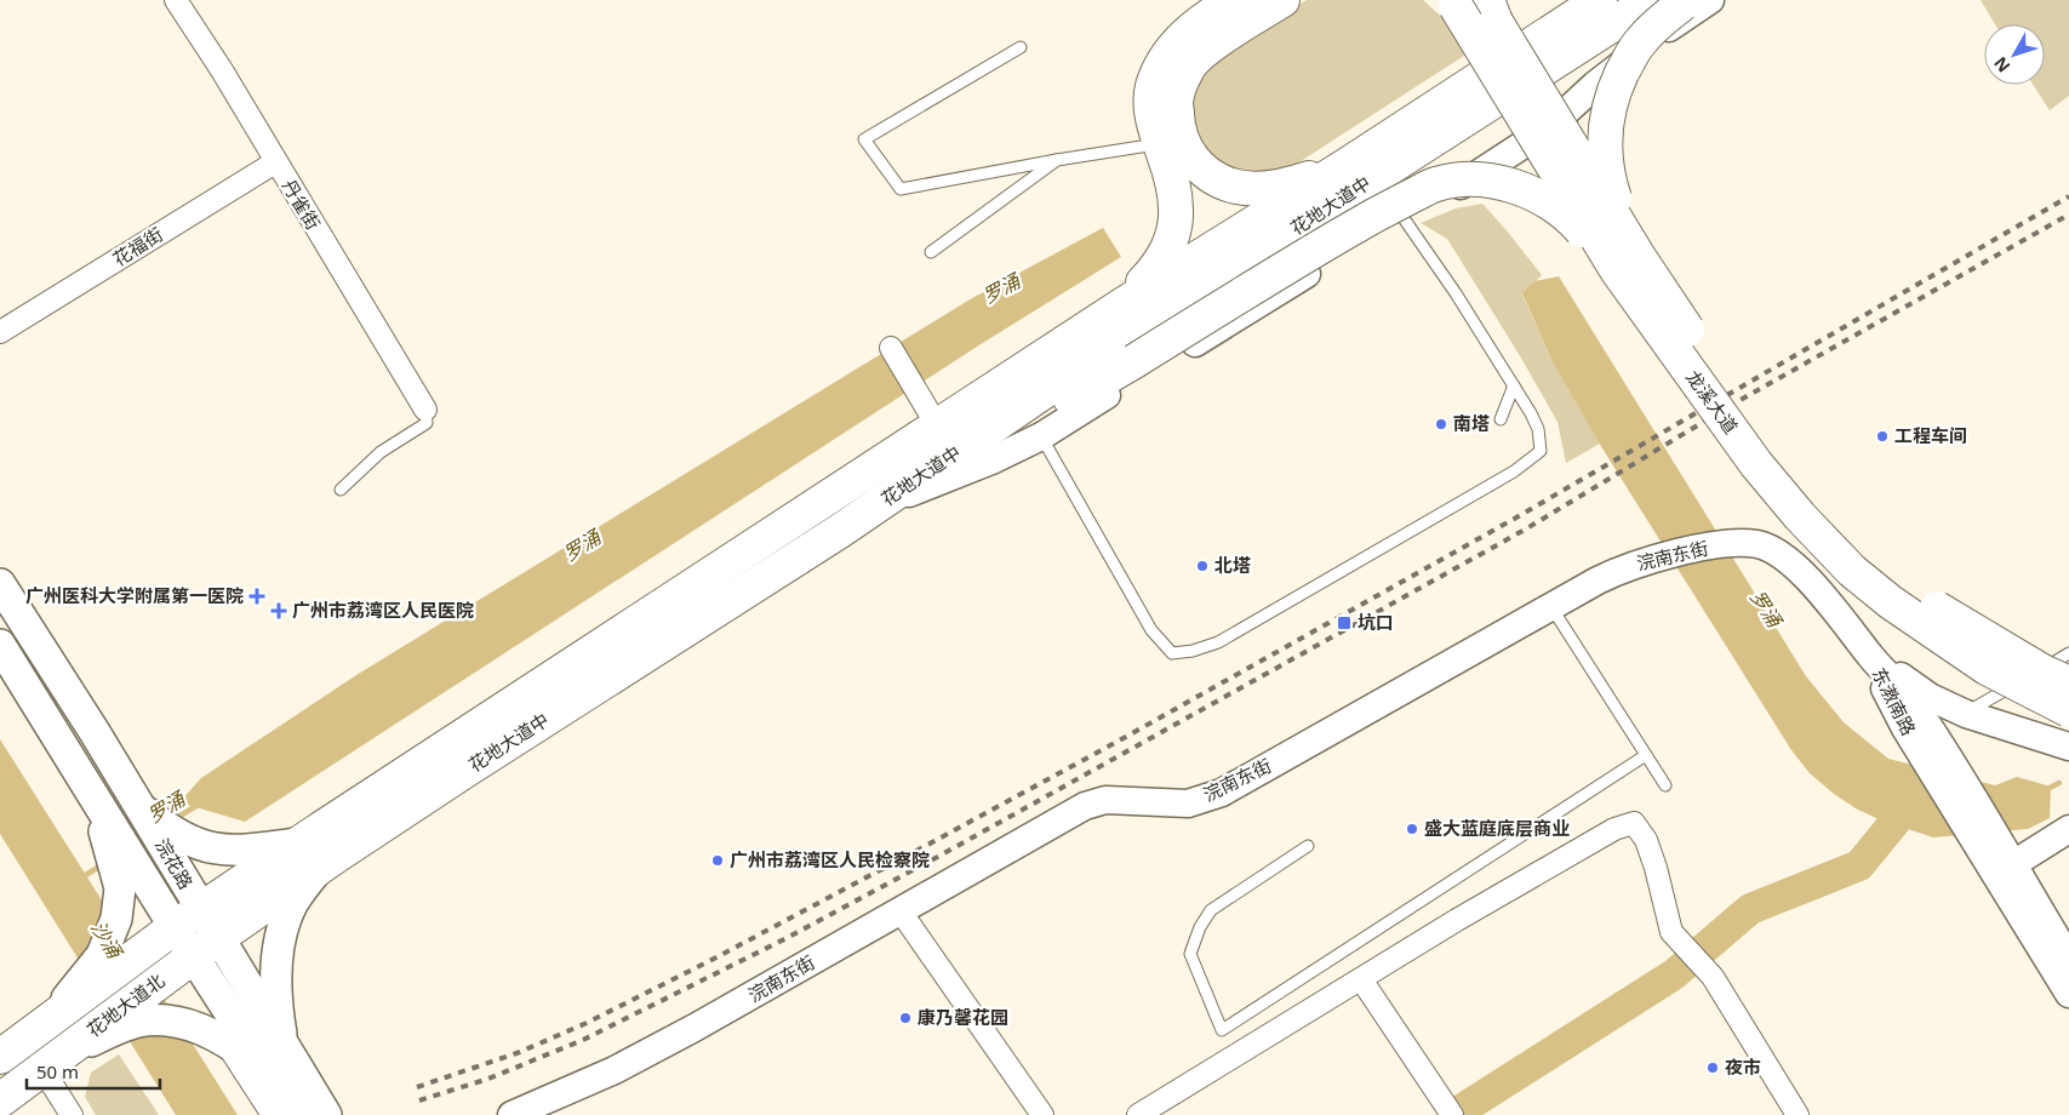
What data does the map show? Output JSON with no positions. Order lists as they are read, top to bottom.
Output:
{
  "streets": {
    "main road": [
      "花地大道中",
      "龙溪大道",
      "浣花路",
      "花地大道北"
    ],
    "street": [
      "丹雀街",
      "花福街",
      "浣南东街",
      "东漖南路"
    ]
  },
  "crossings": [
    ["丹雀街", "花福街"],
    ["花地大道中", "浣花路"],
    ["花地大道中", "花地大道北"],
    ["浣南东街", "东漖南路"],
    ["浣花路", "花地大道北"]
  ],
  "water": ["罗涌", "沙涌"],
  "places": {
    "other": [
      "南塔",
      "工程车间",
      "北塔",
      "盛大蓝庭底层商业",
      "广州市荔湾区人民检察院",
      "康乃馨花园",
      "夜市"
    ],
    "health": ["广州医科大学附属第一医院", "广州市荔湾区人民医院"],
    "transit": ["坑口"]
  },
  "scale_bar": "50 m",
  "north": "bottom left"
}
